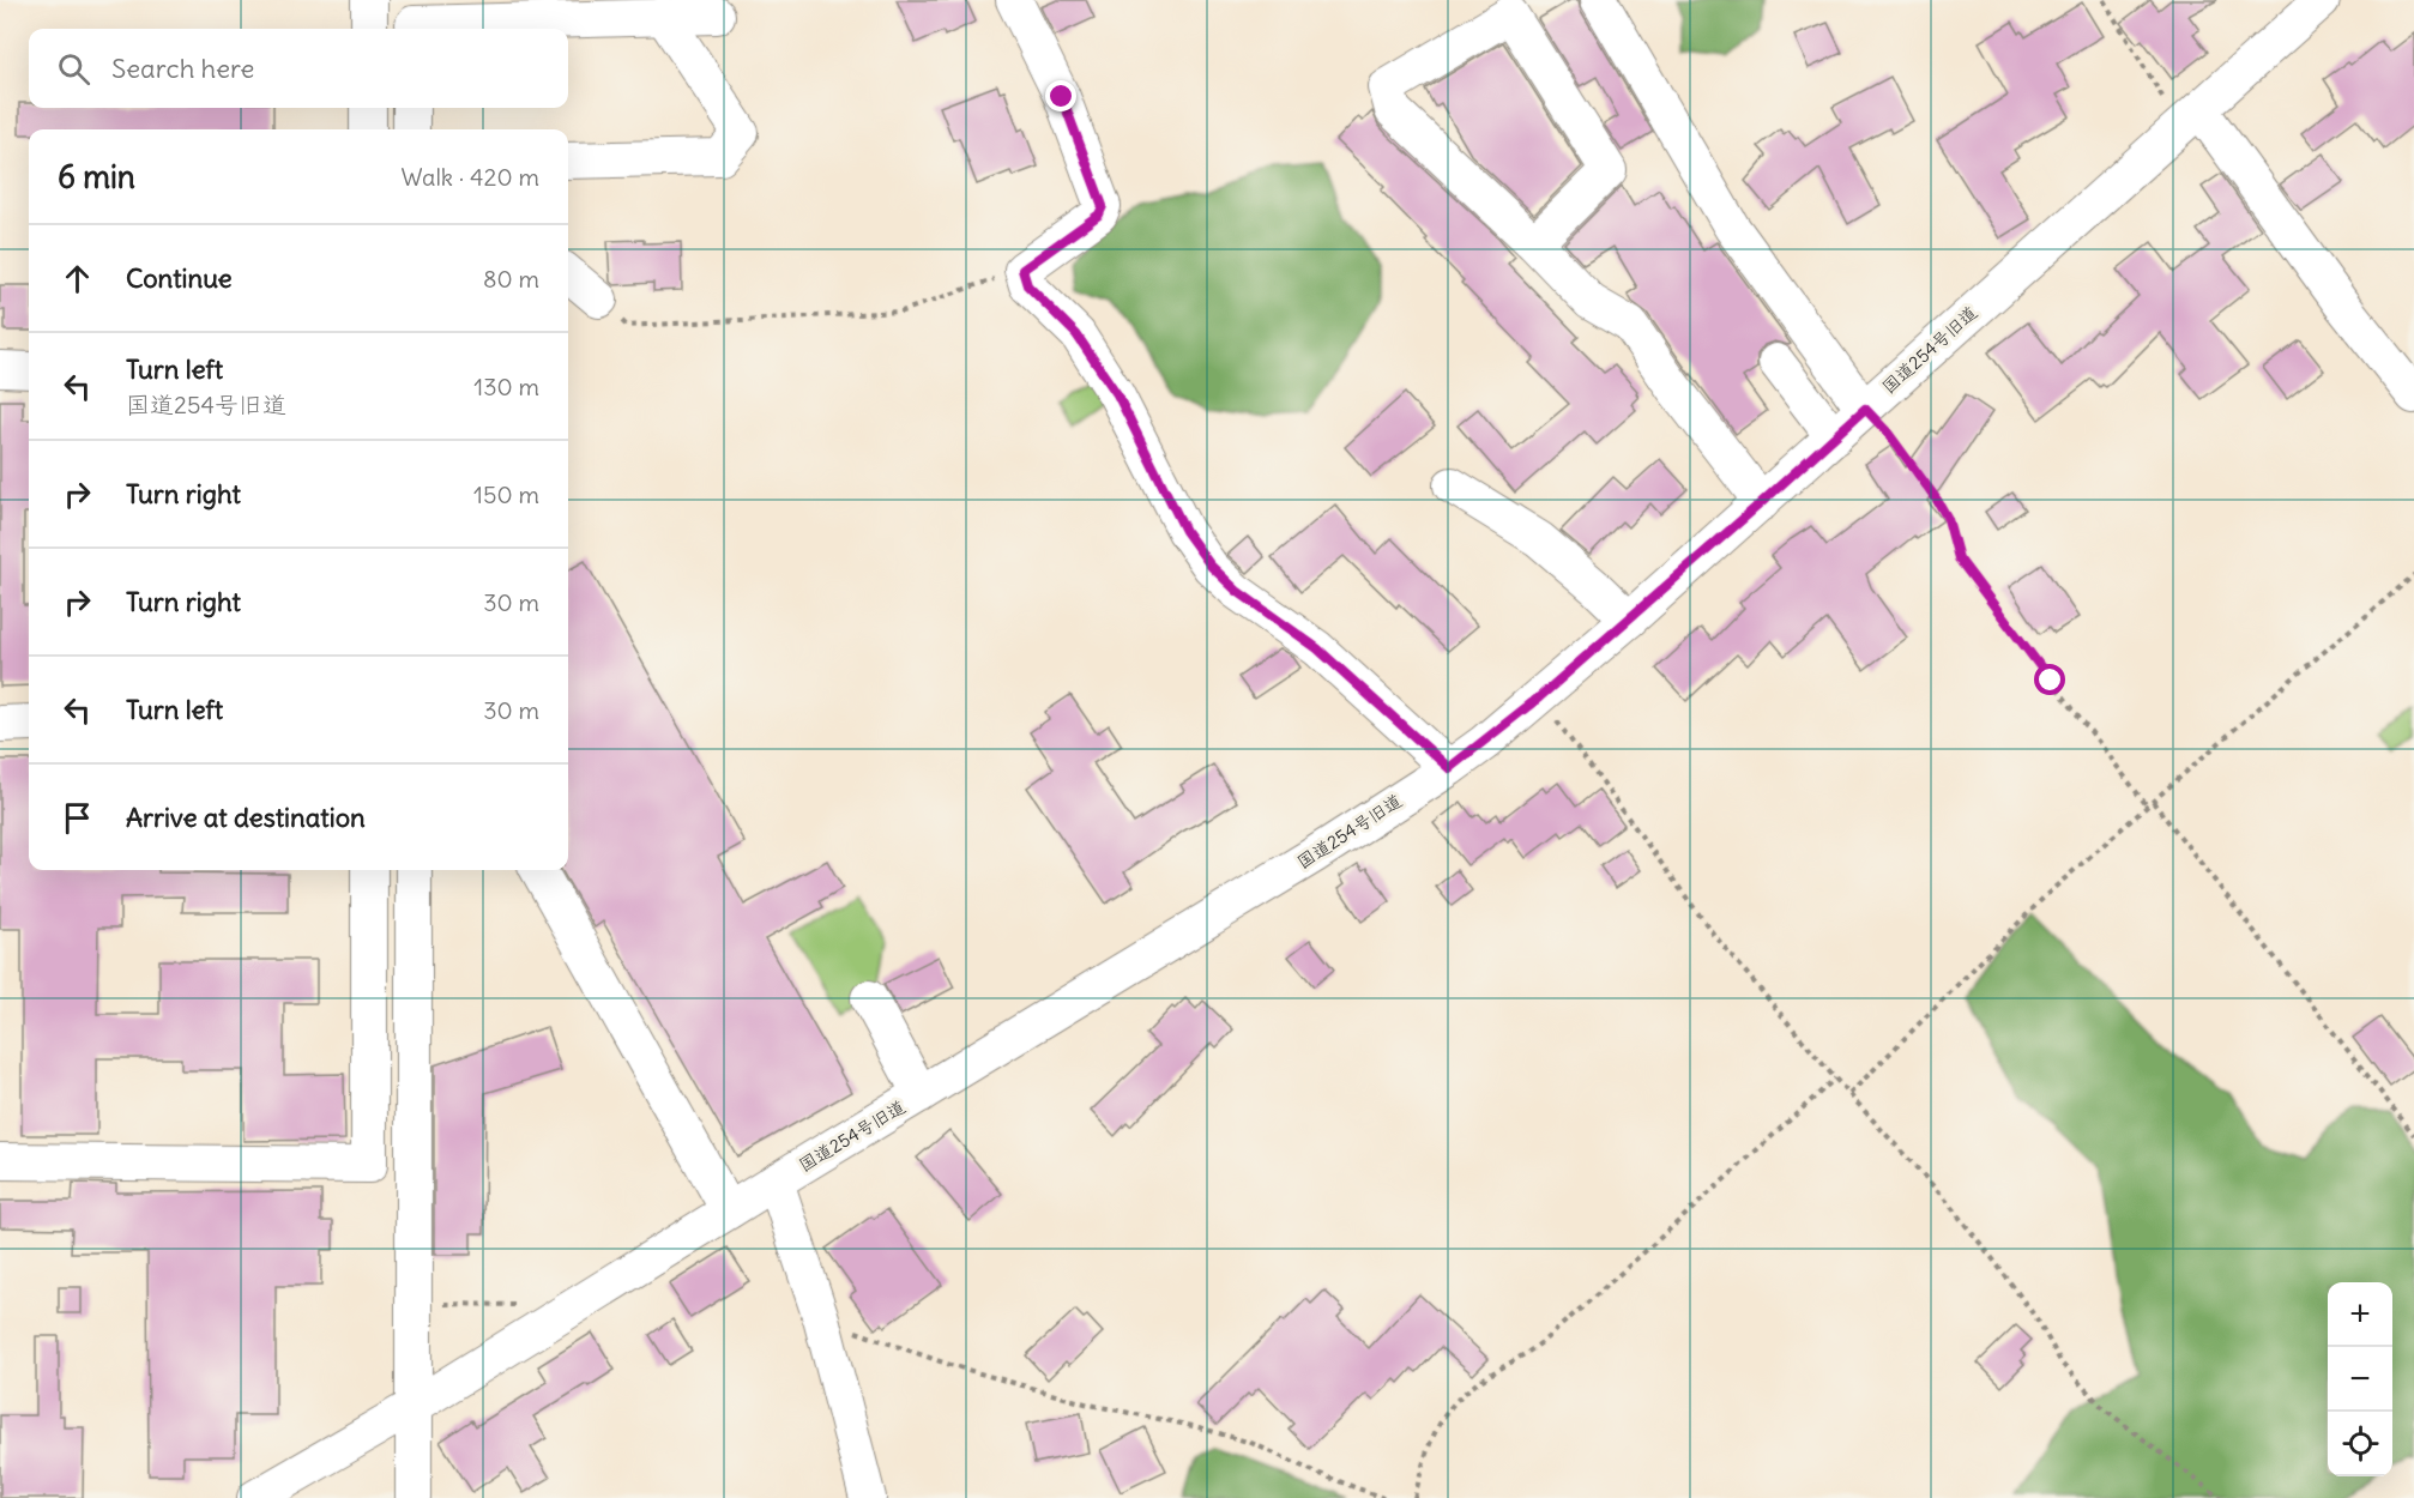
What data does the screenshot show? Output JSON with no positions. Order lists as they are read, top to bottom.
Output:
{
  "streets": {
    "street": ["国道254号旧道"]
  },
  "page": {
    "search": "Search here",
    "heading": ["6 min", "Walk · 420 m"],
    "list": [
      ["Continue", "80 m"],
      ["Turn left", "国道254号旧道", "130 m"],
      ["Turn right", "150 m"],
      ["Turn right", "30 m"],
      ["Turn left", "30 m"],
      "Arrive at destination"
    ],
    "map_buttons": ["+", "−"]
  }
}
